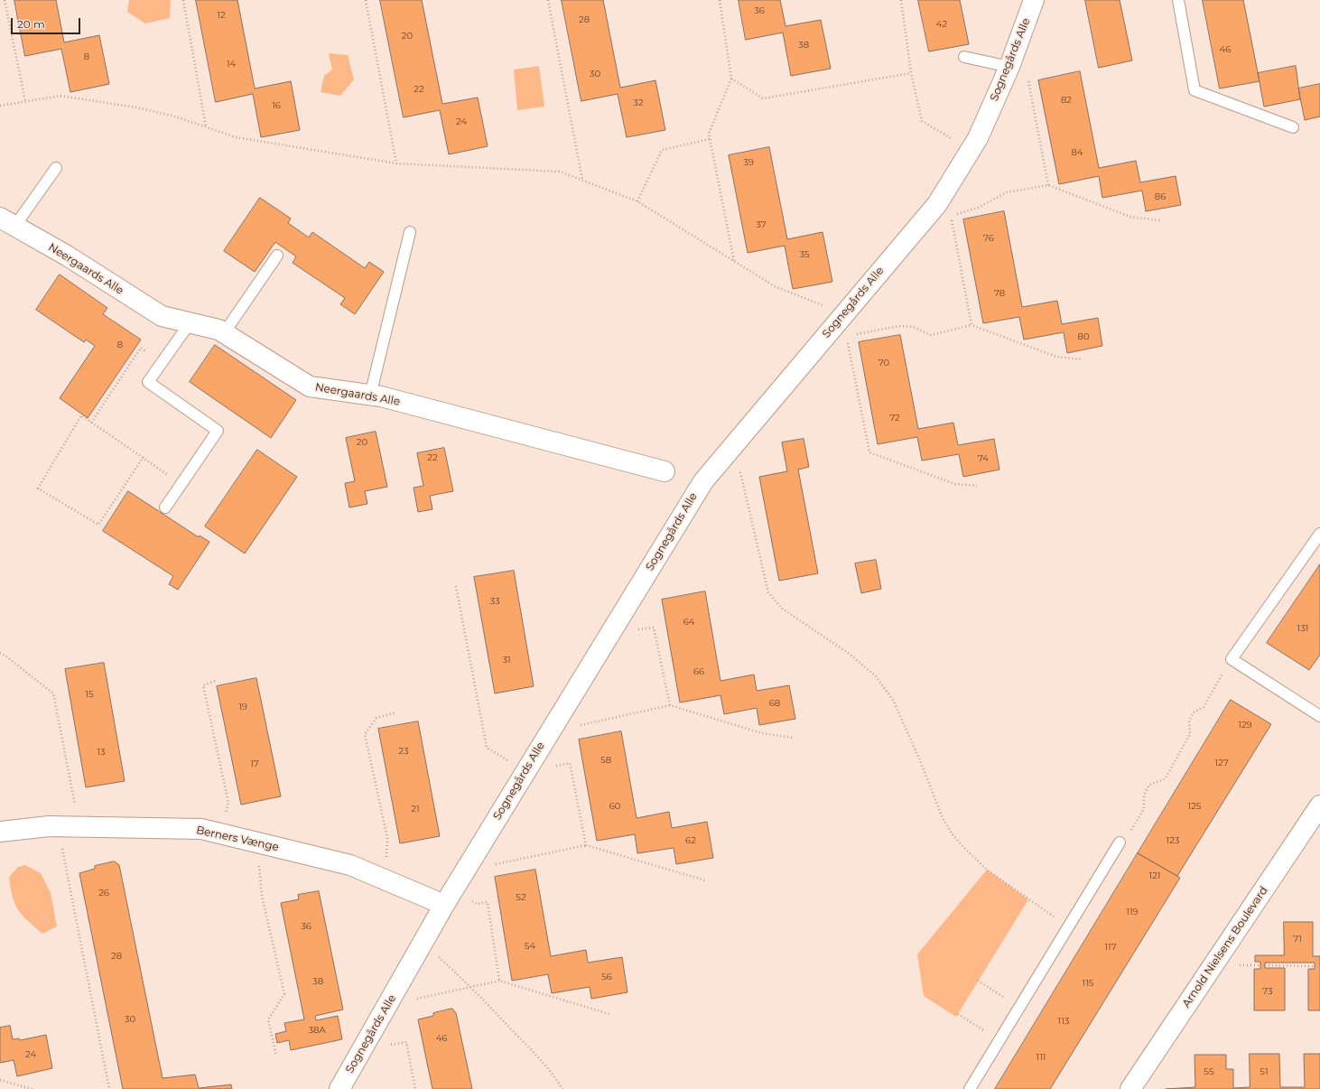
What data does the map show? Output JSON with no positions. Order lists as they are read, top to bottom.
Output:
{
  "streets": {
    "street": [
      "Sognegårds Alle",
      "Neergaards Alle",
      "Berners Vænge",
      "Arnold Nielsens Boulevard"
    ]
  },
  "crossings": [
    ["Sognegårds Alle", "Berners Vænge"]
  ],
  "house_numbers": [
    "36",
    "12",
    "28",
    "42",
    "20",
    "38",
    "46",
    "8",
    "14",
    "30",
    "22",
    "82",
    "32",
    "16",
    "24",
    "84",
    "39",
    "86",
    "37",
    "76",
    "35",
    "78",
    "80",
    "8",
    "70",
    "72",
    "20",
    "22",
    "74",
    "33",
    "64",
    "131",
    "31",
    "66",
    "15",
    "68",
    "19",
    "129",
    "23",
    "13",
    "58",
    "127",
    "17",
    "60",
    "125",
    "21",
    "62",
    "123",
    "121",
    "26",
    "52",
    "119",
    "36",
    "71",
    "54",
    "117",
    "28",
    "56",
    "38",
    "115",
    "73",
    "30",
    "113",
    "38A",
    "46",
    "24",
    "111",
    "55",
    "51"
  ],
  "scale_bar": "20 m"
}
